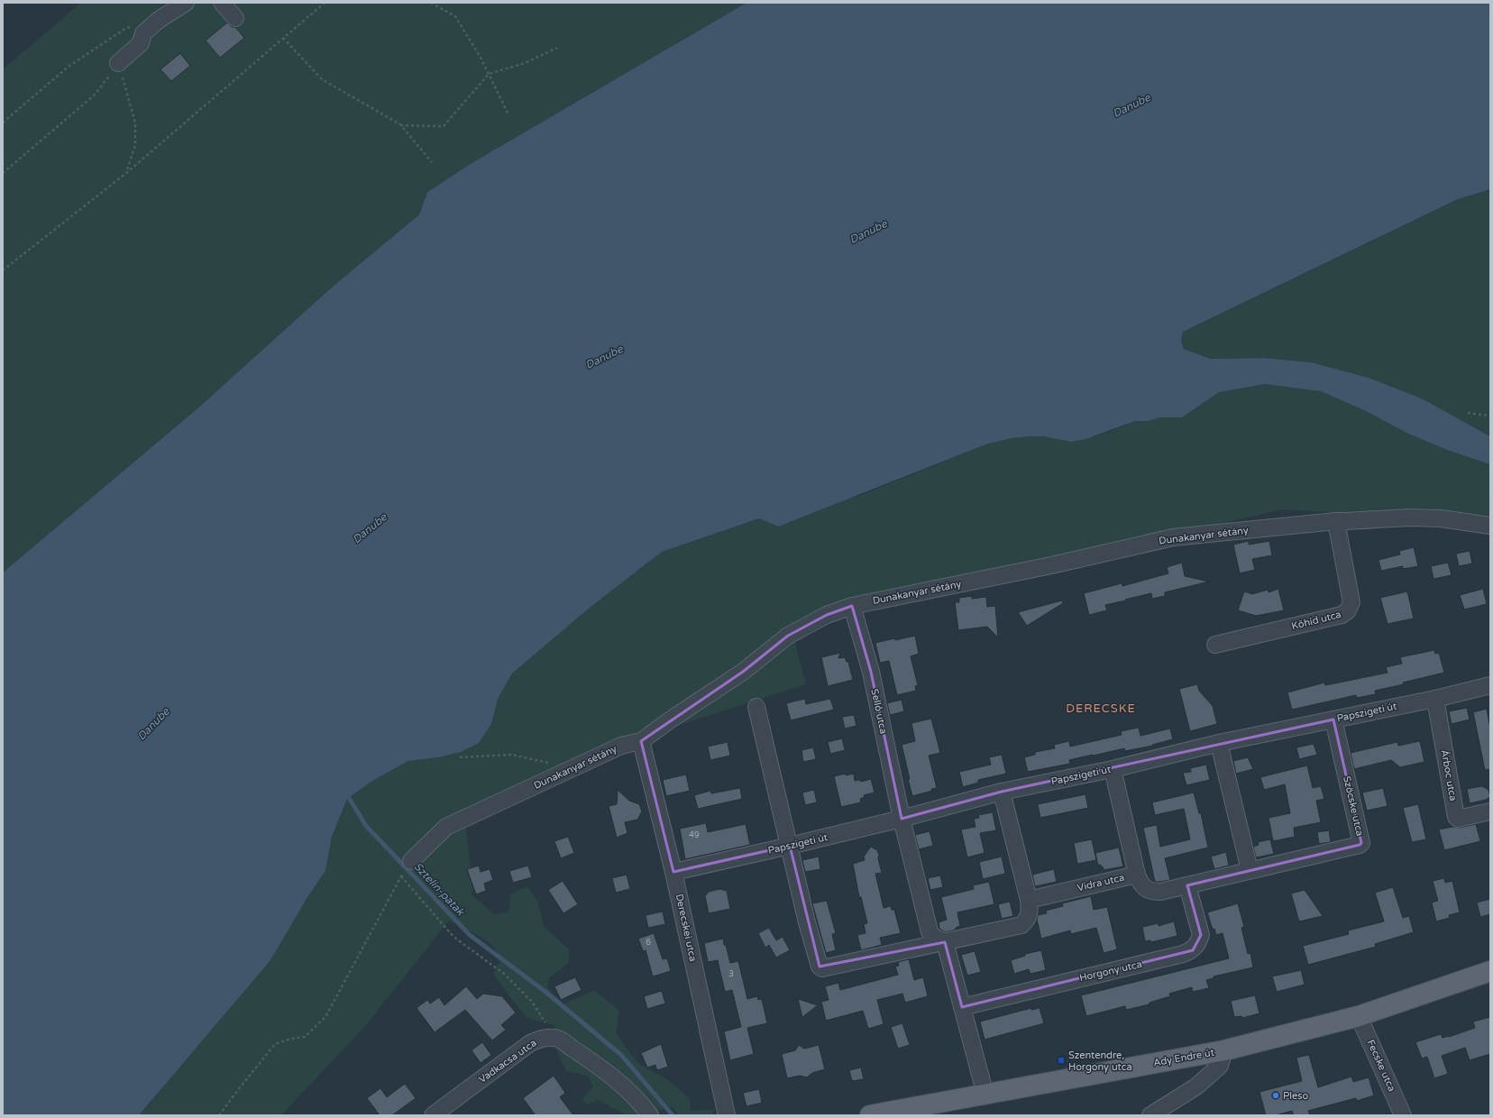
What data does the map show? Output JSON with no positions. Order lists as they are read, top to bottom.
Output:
{
  "streets": {
    "main road": ["Ady Endre út"],
    "street": [
      "Dunakanyar sétány",
      "Kőhíd utca",
      "Sellő utca",
      "Papszigeti út",
      "Árboc utca",
      "Szöcske utca",
      "Vidra utca",
      "Derecskei utca",
      "Horgony utca",
      "Vadkacsa utca",
      "Fecske utca"
    ]
  },
  "crossings": [
    ["Dunakanyar sétány", "Kőhíd utca"],
    ["Dunakanyar sétány", "Sellő utca"],
    ["Dunakanyar sétány", "Derecskei utca"],
    ["Sellő utca", "Papszigeti út"],
    ["Papszigeti út", "Árboc utca"],
    ["Papszigeti út", "Szöcske utca"],
    ["Papszigeti út", "Derecskei utca"],
    ["Szöcske utca", "Vidra utca"],
    ["Szöcske utca", "Horgony utca"],
    ["Vidra utca", "Horgony utca"],
    ["Ady Endre út", "Fecske utca"]
  ],
  "districts": ["DERECSKE"],
  "water": ["Danube", "Sztelin-patak"],
  "places": {
    "transit": ["Szentendre, Horgony utca"],
    "other": ["Pleso"]
  },
  "house_numbers": ["49", "6", "3"]
}
